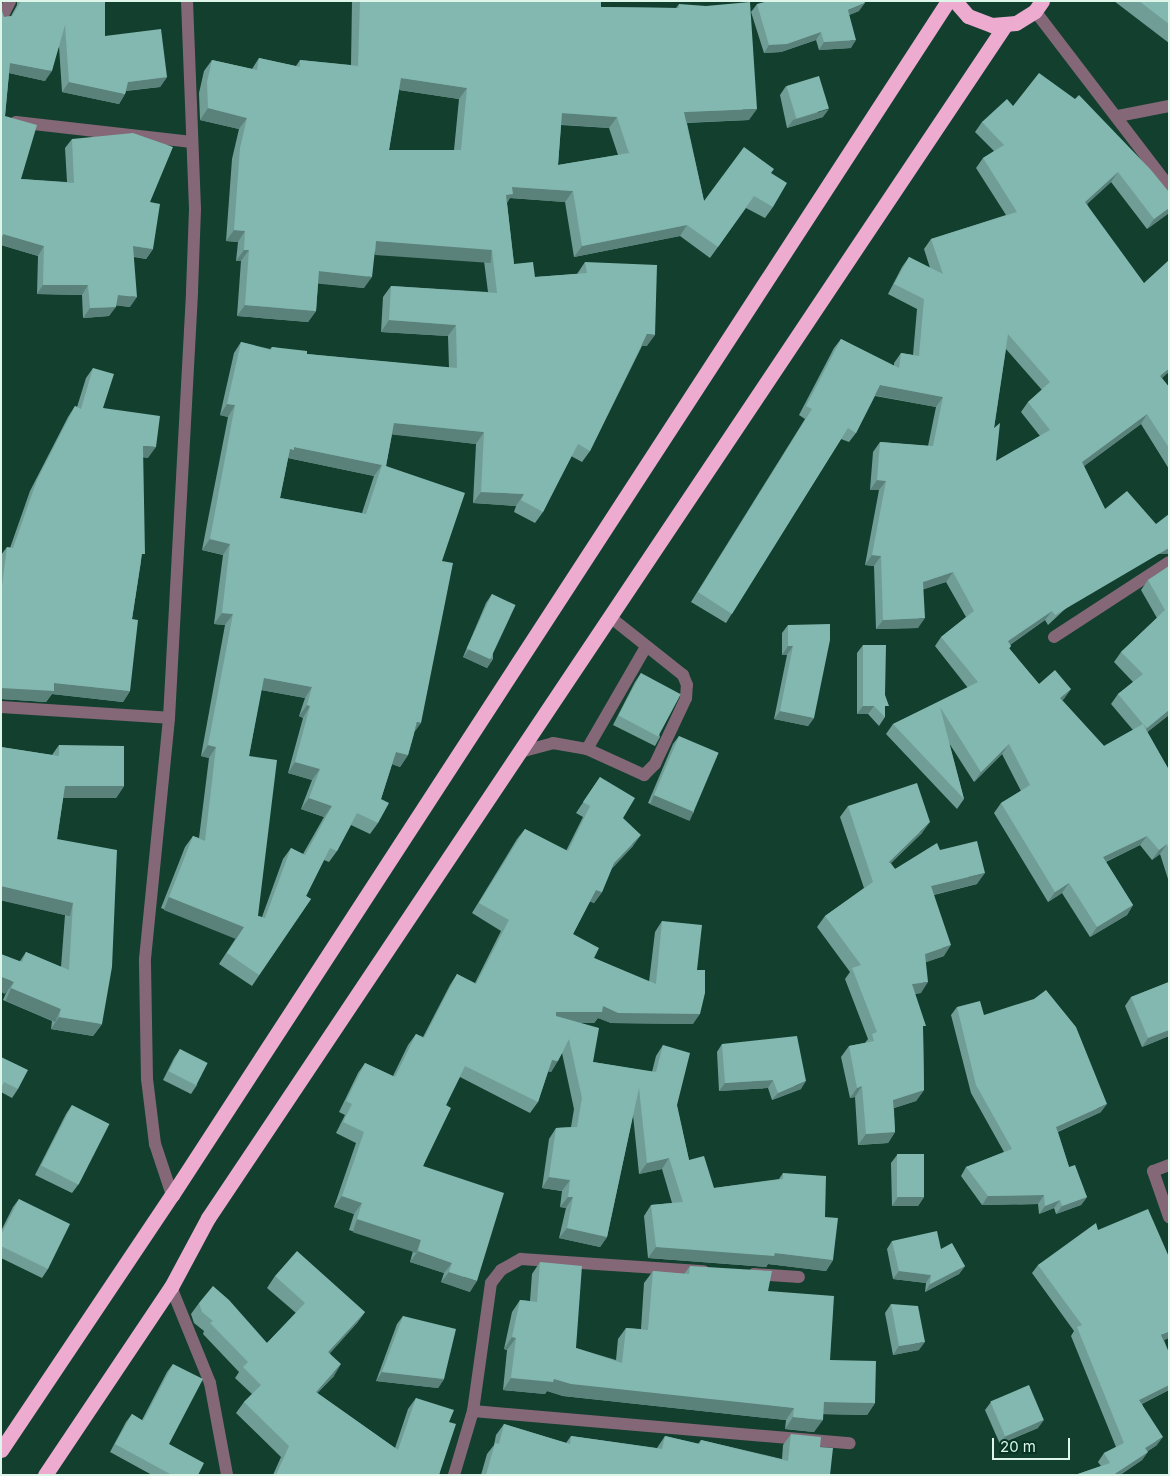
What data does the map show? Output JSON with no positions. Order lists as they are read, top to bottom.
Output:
{
  "scale_bar": "20 m"
}
